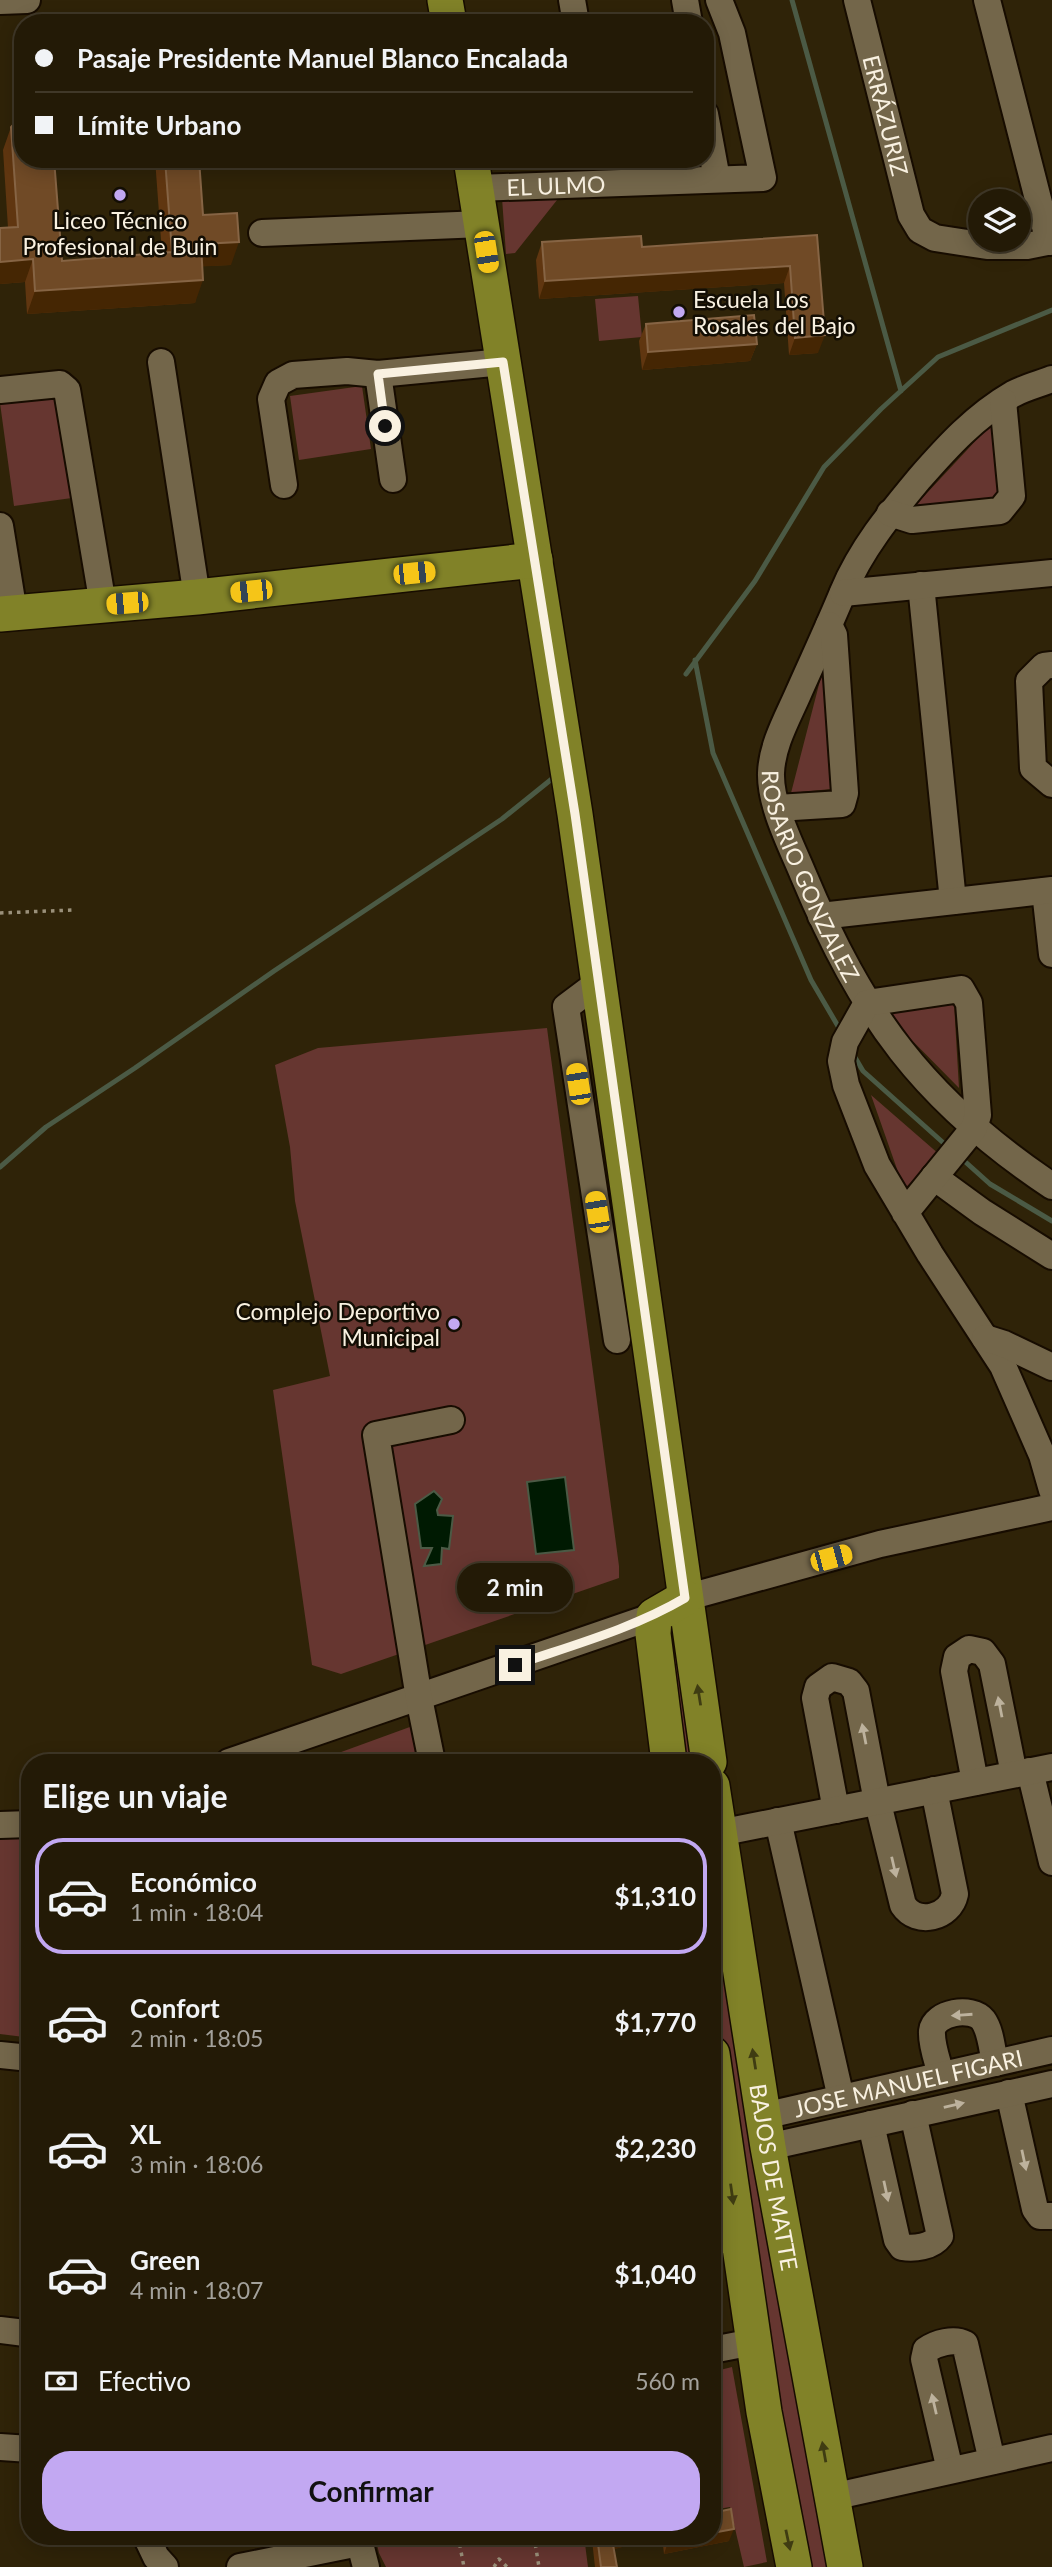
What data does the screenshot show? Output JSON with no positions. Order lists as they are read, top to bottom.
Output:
{
  "streets": {
    "main road": ["BAJOS DE MATTE"],
    "street": [
      "ERRÁZURIZ",
      "EL ULMO",
      "ROSARIO GONZALEZ",
      "JOSE MANUEL FIGARI"
    ]
  },
  "crossings": [
    ["JOSE MANUEL FIGARI", "BAJOS DE MATTE"]
  ],
  "places": ["Liceo Técnico Profesional de Buin", "Escuela Los Rosales del Bajo", "Complejo Deportivo Municipal"],
  "page": {
    "banner": ["Pasaje Presidente Manuel Blanco Encalada", "Límite Urbano"],
    "bubble": "2 min",
    "heading": "Elige un viaje",
    "list": [
      {
        "name": "Económico",
        "note": "1 min · 18:04",
        "value": "$1,310"
      },
      {
        "name": "Confort",
        "note": "2 min · 18:05",
        "value": "$1,770"
      },
      {
        "name": "XL",
        "note": "3 min · 18:06",
        "value": "$2,230"
      },
      {
        "name": "Green",
        "note": "4 min · 18:07",
        "value": "$1,040"
      }
    ],
    "pay": ["Efectivo", "560 m"],
    "buttons": "Confirmar"
  }
}
